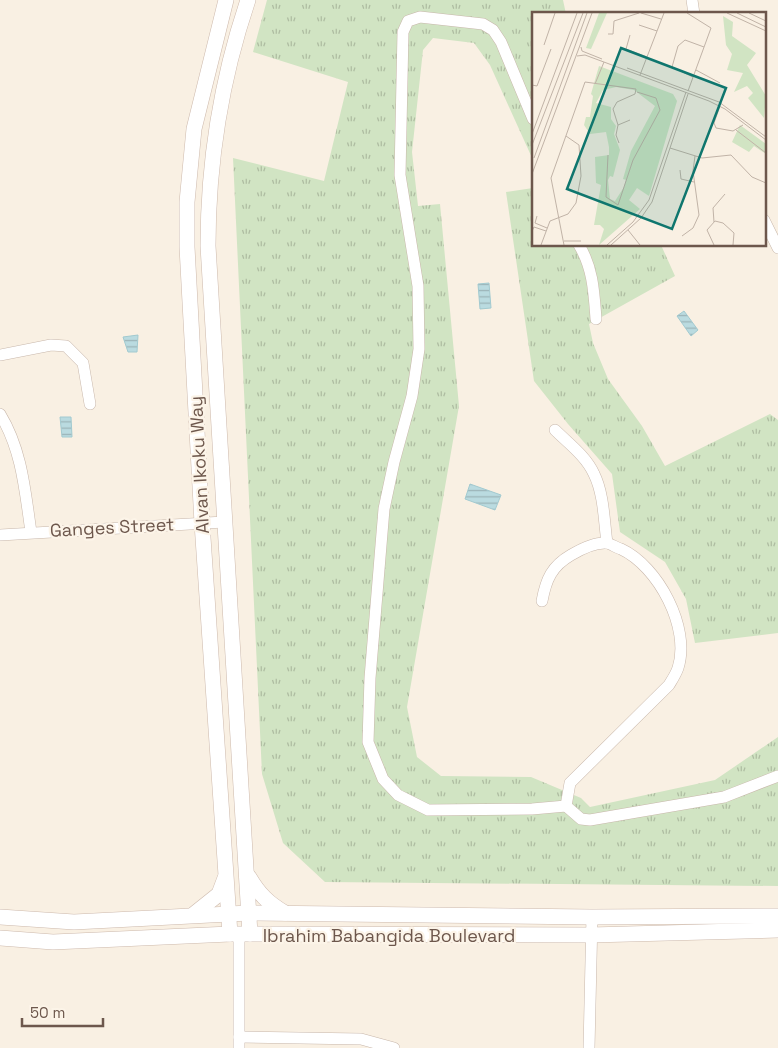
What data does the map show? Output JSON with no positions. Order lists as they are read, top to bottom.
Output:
{
  "streets": {
    "street": ["Alvan Ikoku Way", "Ganges Street", "Ibrahim Babangida Boulevard"]
  },
  "crossings": [
    ["Alvan Ikoku Way", "Ganges Street"],
    ["Alvan Ikoku Way", "Ibrahim Babangida Boulevard"]
  ],
  "scale_bar": "50 m"
}
